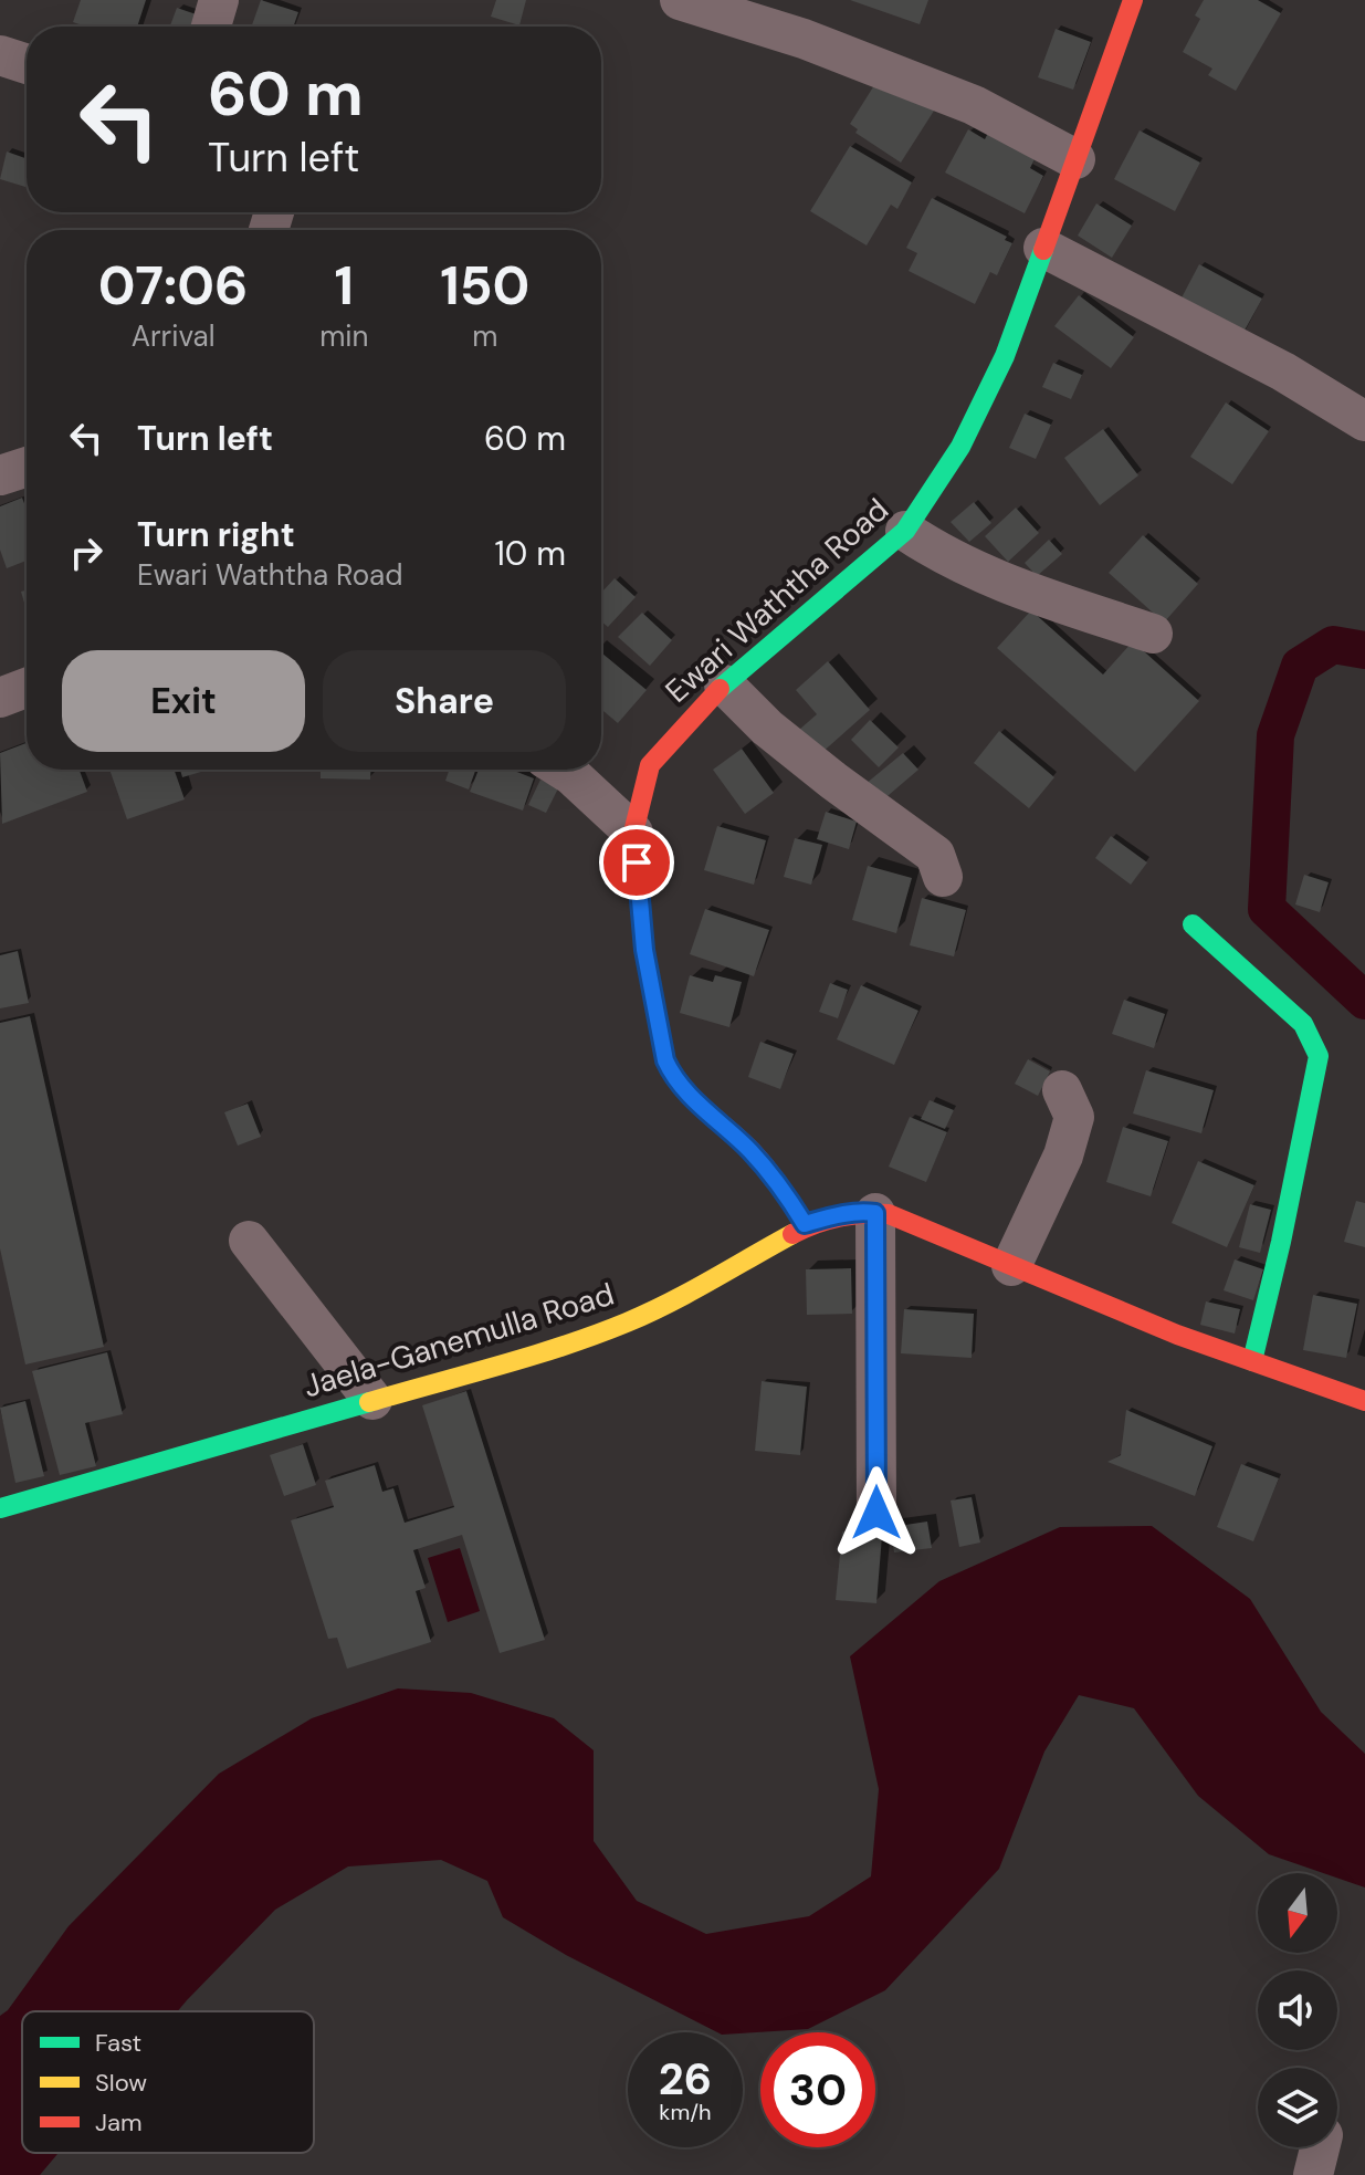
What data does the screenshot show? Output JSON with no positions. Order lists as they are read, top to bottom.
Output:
{
  "streets": {
    "street": ["Ewari Waththa Road", "Jaela-Ganemulla Road"]
  },
  "crossings": [
    ["Ewari Waththa Road", "Jaela-Ganemulla Road"]
  ],
  "legend": ["Fast", "Slow", "Jam"],
  "north": "bottom",
  "page": {
    "turn": ["60 m", "Turn left"],
    "eta": [
      "07:06",
      "Arrival",
      "1",
      "min",
      "150",
      "m"
    ],
    "list": [
      {
        "name": "Turn left",
        "value": "60 m"
      },
      {
        "name": "Turn right",
        "note": "Ewari Waththa Road",
        "value": "10 m"
      }
    ],
    "buttons": ["Exit", "Share"],
    "speed": "26 km/h",
    "limit": "30"
  }
}
